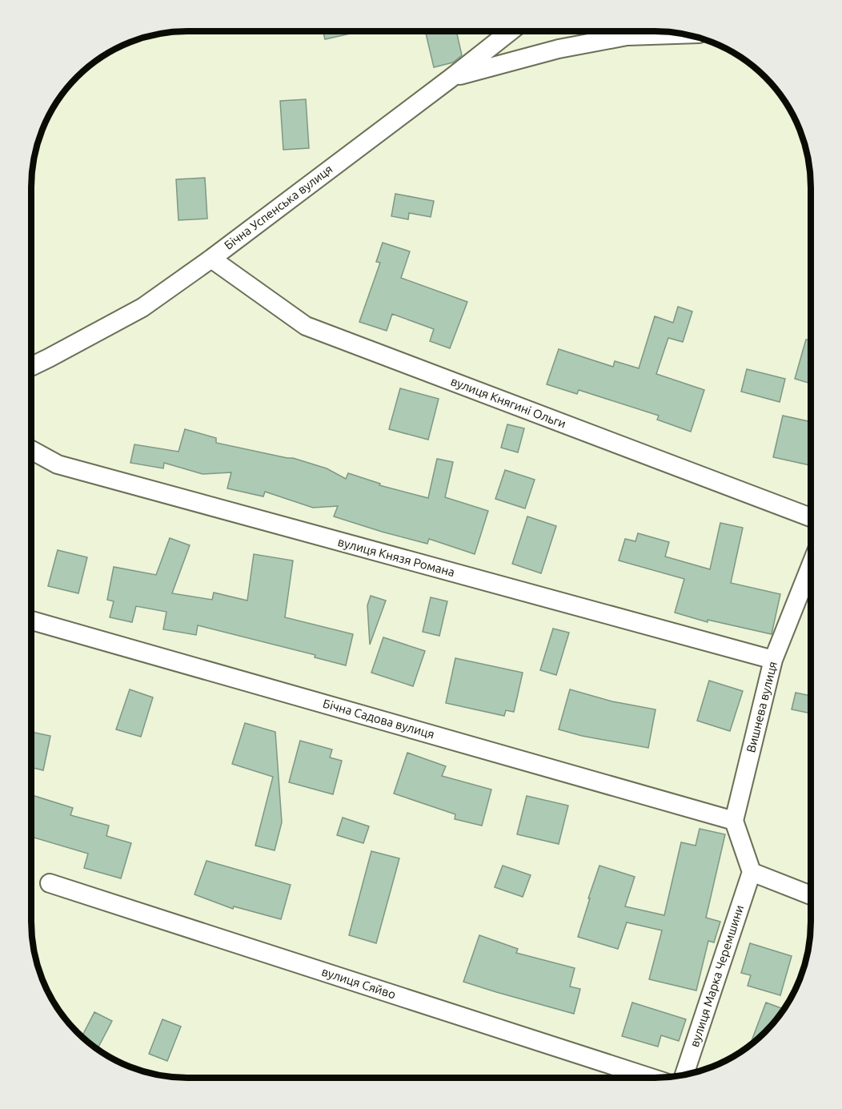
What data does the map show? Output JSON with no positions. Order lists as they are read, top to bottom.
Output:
{
  "streets": {
    "street": [
      "Бічна Успенська вулиця",
      "вулиця Княгині Ольги",
      "вулиця Князя Романа",
      "Вишнева вулиця",
      "Бічна Садова вулиця",
      "вулиця Марка Черемшини",
      "вулиця Сяйво"
    ]
  },
  "crossings": [
    ["Бічна Успенська вулиця", "вулиця Княгині Ольги"],
    ["вулиця Князя Романа", "Вишнева вулиця"],
    ["Вишнева вулиця", "Бічна Садова вулиця"]
  ]
}
